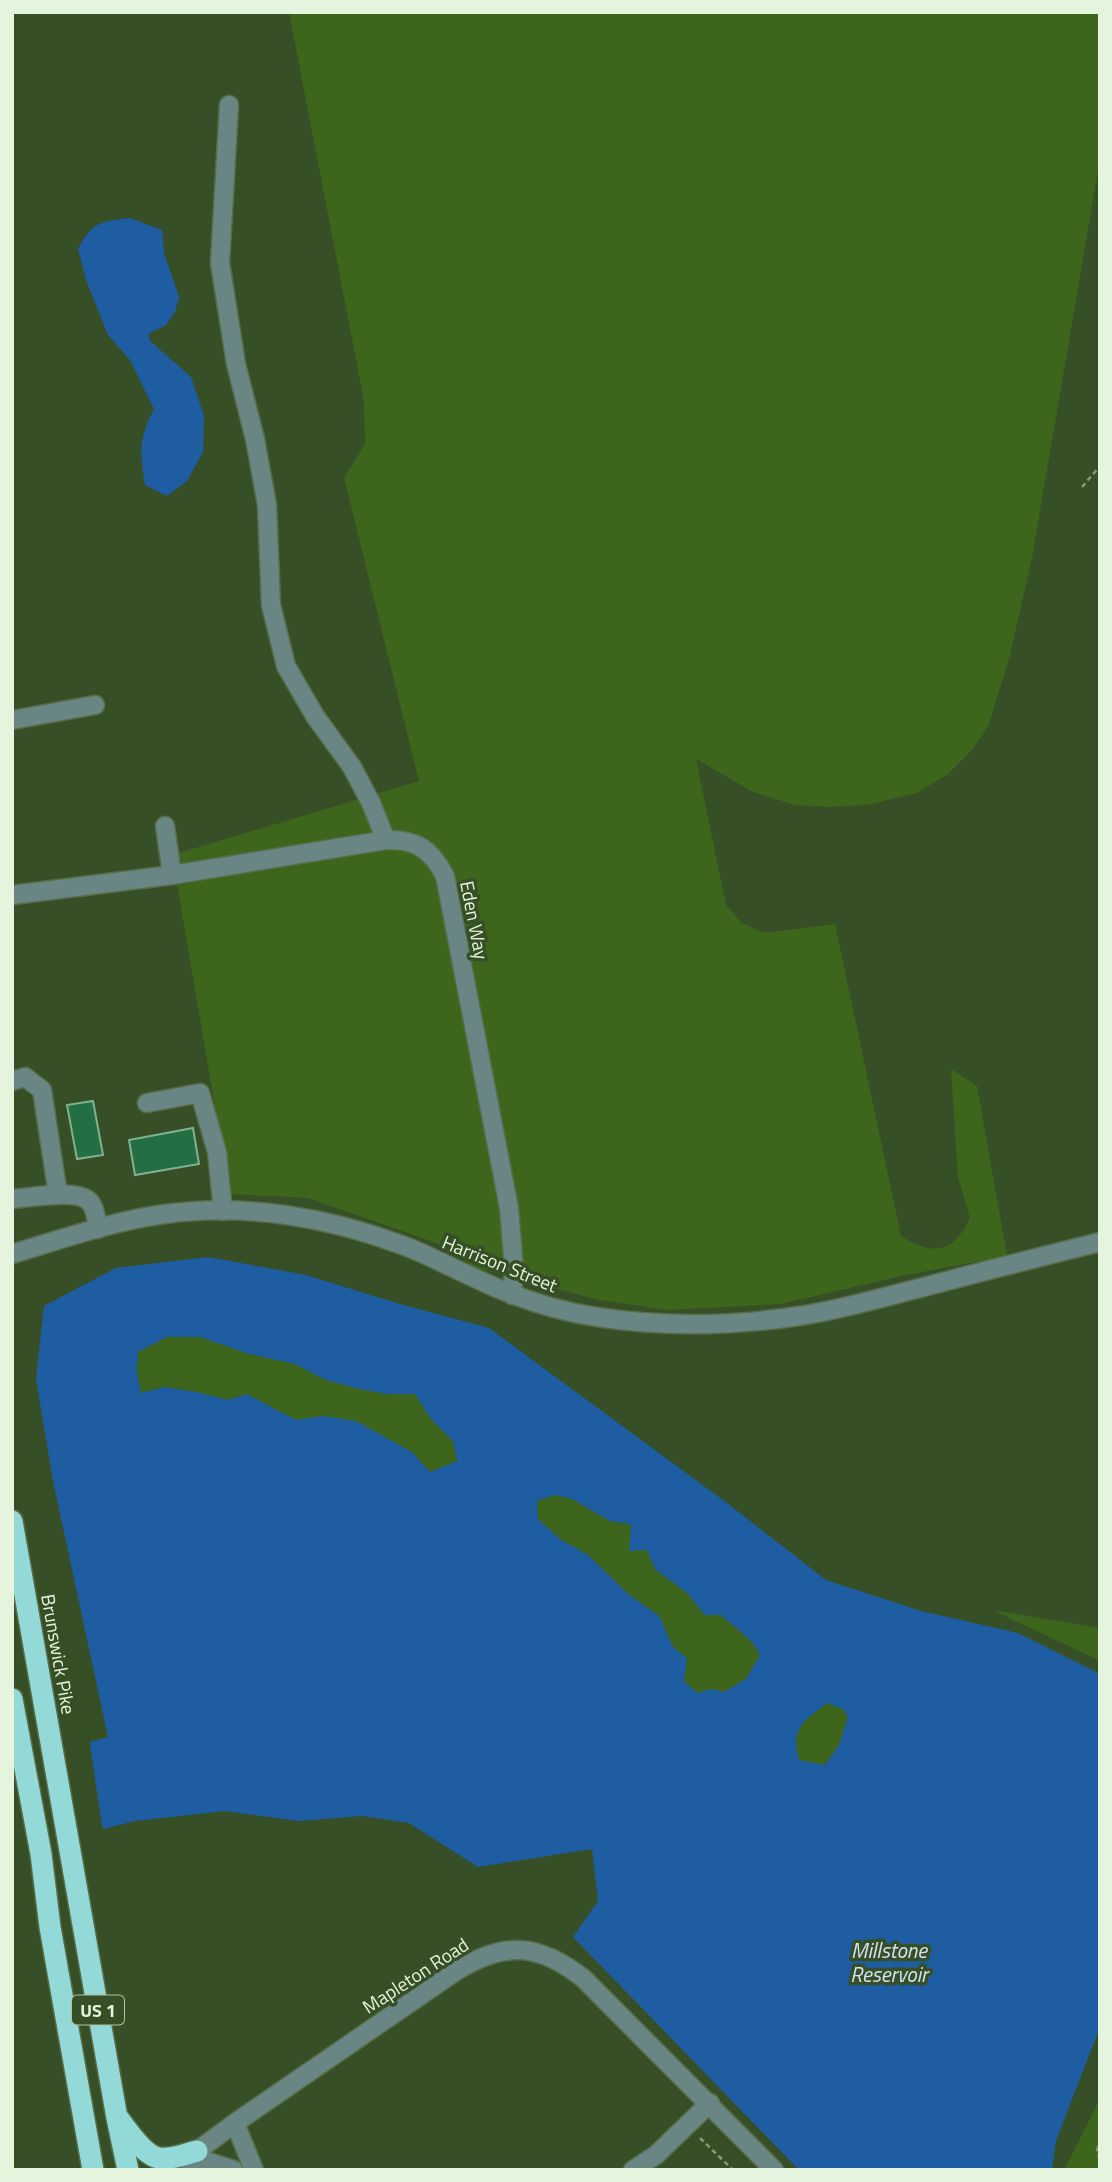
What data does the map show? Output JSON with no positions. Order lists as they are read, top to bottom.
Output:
{
  "streets": {
    "highway": ["Brunswick Pike", "US 1"],
    "street": ["Eden Way", "Harrison Street", "Mapleton Road"]
  },
  "crossings": [
    ["Eden Way", "Harrison Street"],
    ["Brunswick Pike", "US 1"]
  ],
  "water": ["Millstone Reservoir"]
}
